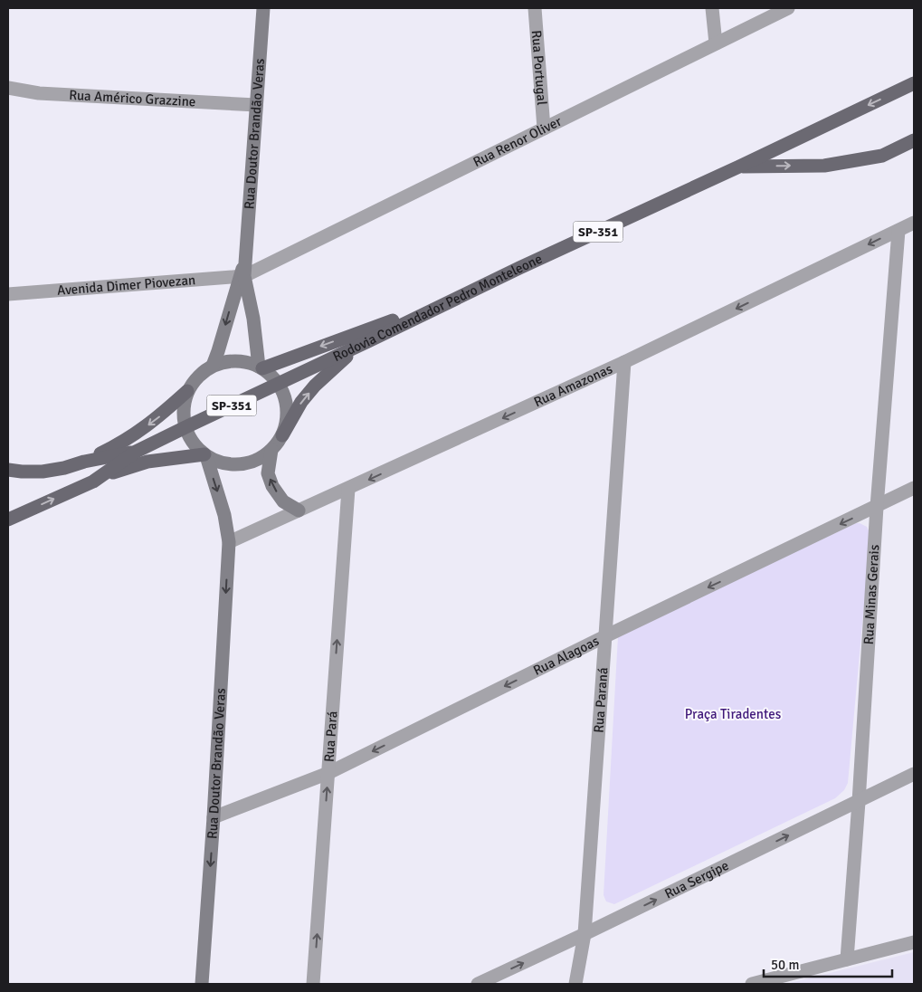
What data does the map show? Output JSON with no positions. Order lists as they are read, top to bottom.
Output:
{
  "streets": {
    "main road": ["SP-351", "Rodovia Comendador Pedro Monteleone"],
    "street": [
      "Rua Portugal",
      "Rua Américo Grazzine",
      "Rua Doutor Brandão Veras",
      "Rua Renor Oliver",
      "Avenida Dimer Piovezan",
      "Rua Amazonas",
      "Rua Minas Gerais",
      "Rua Alagoas",
      "Rua Paraná",
      "Rua Pará",
      "Rua Sergipe"
    ]
  },
  "crossings": [
    ["Rua Portugal", "Rua Renor Oliver"],
    ["Rua Américo Grazzine", "Rua Doutor Brandão Veras"],
    ["Rua Doutor Brandão Veras", "Rua Renor Oliver"],
    ["Rua Doutor Brandão Veras", "Avenida Dimer Piovezan"],
    ["Rua Doutor Brandão Veras", "Rua Amazonas"],
    ["Rua Doutor Brandão Veras", "Rua Alagoas"],
    ["Rua Renor Oliver", "Avenida Dimer Piovezan"],
    ["Rua Amazonas", "Rua Minas Gerais"],
    ["Rua Amazonas", "Rua Paraná"],
    ["Rua Amazonas", "Rua Pará"],
    ["Rua Minas Gerais", "Rua Alagoas"],
    ["Rua Minas Gerais", "Rua Sergipe"],
    ["Rua Alagoas", "Rua Paraná"],
    ["Rua Alagoas", "Rua Pará"],
    ["Rua Paraná", "Rua Sergipe"]
  ],
  "one_way": [
    "Rua Doutor Brandão Veras",
    "Rua Amazonas",
    "Rua Alagoas",
    "Rua Pará",
    "Rua Sergipe"
  ],
  "parks": ["Praça Tiradentes"],
  "scale_bar": "50 m"
}
